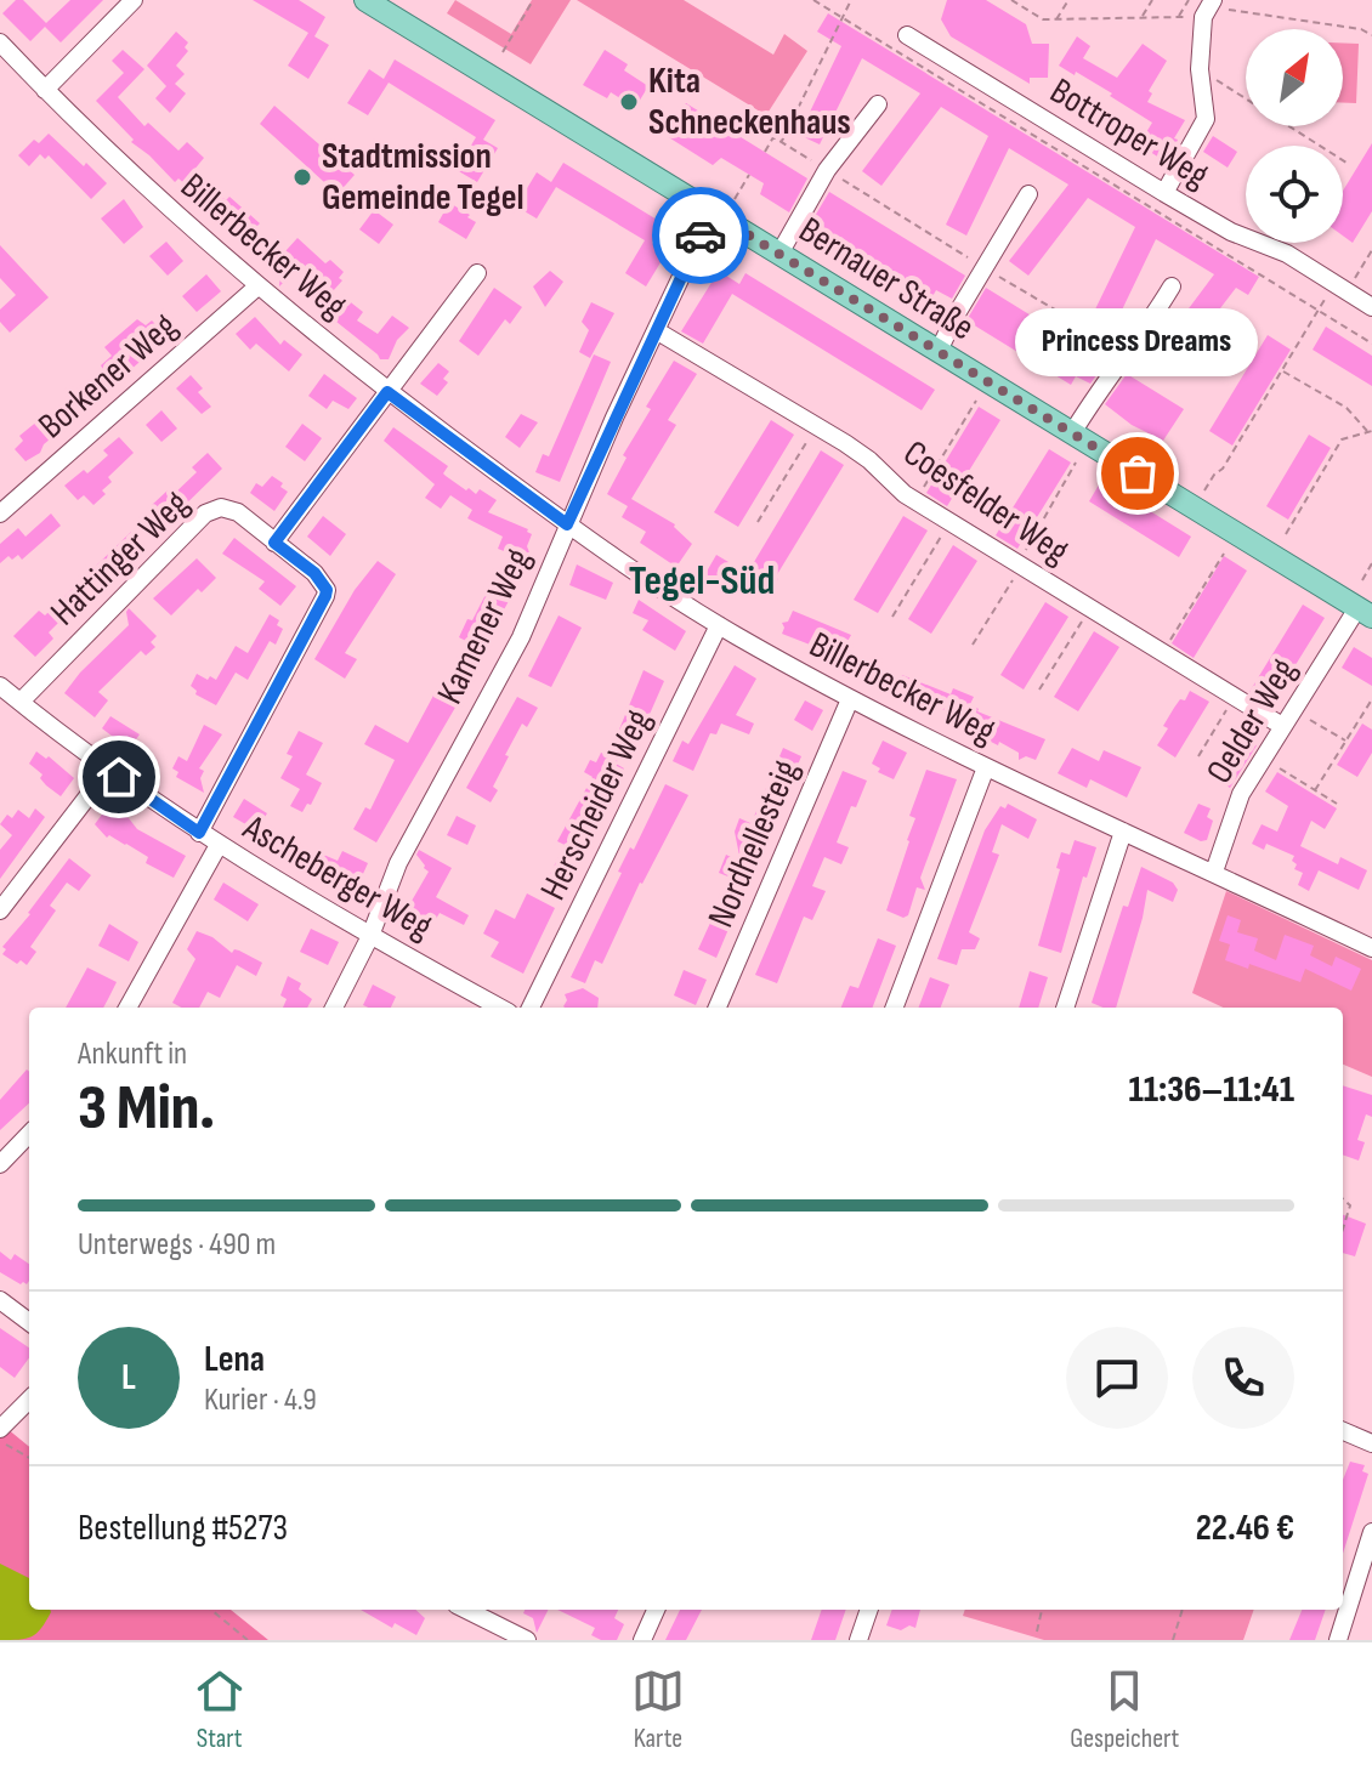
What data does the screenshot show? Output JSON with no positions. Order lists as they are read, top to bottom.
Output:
{
  "streets": {
    "main road": ["Bernauer Straße"],
    "street": [
      "Bottroper Weg",
      "Billerbecker Weg",
      "Borkener Weg",
      "Coesfelder Weg",
      "Hattinger Weg",
      "Kamener Weg",
      "Oelder Weg",
      "Herscheider Weg",
      "Nordhellesteig",
      "Ascheberger Weg"
    ]
  },
  "crossings": [
    ["Billerbecker Weg", "Borkener Weg"],
    ["Billerbecker Weg", "Kamener Weg"],
    ["Billerbecker Weg", "Oelder Weg"],
    ["Billerbecker Weg", "Herscheider Weg"],
    ["Billerbecker Weg", "Nordhellesteig"],
    ["Bernauer Straße", "Kamener Weg"],
    ["Bernauer Straße", "Oelder Weg"],
    ["Coesfelder Weg", "Kamener Weg"],
    ["Coesfelder Weg", "Oelder Weg"],
    ["Hattinger Weg", "Ascheberger Weg"],
    ["Kamener Weg", "Ascheberger Weg"]
  ],
  "districts": ["Tegel-Süd"],
  "places": ["Kita Schneckenhaus", "Stadtmission Gemeinde Tegel", "Princess Dreams"],
  "north": "top right",
  "page": {
    "bubble": "Princess Dreams",
    "heading": ["3 Min.", "Ankunft in", "11:36–11:41"],
    "panel": [
      "Lena",
      "Kurier · 4.9",
      "Bestellung #5273",
      "22.46 €"
    ],
    "bar": "Unterwegs · 490 m",
    "round": "L",
    "tabs": ["Start", "Karte", "Gespeichert"]
  }
}
